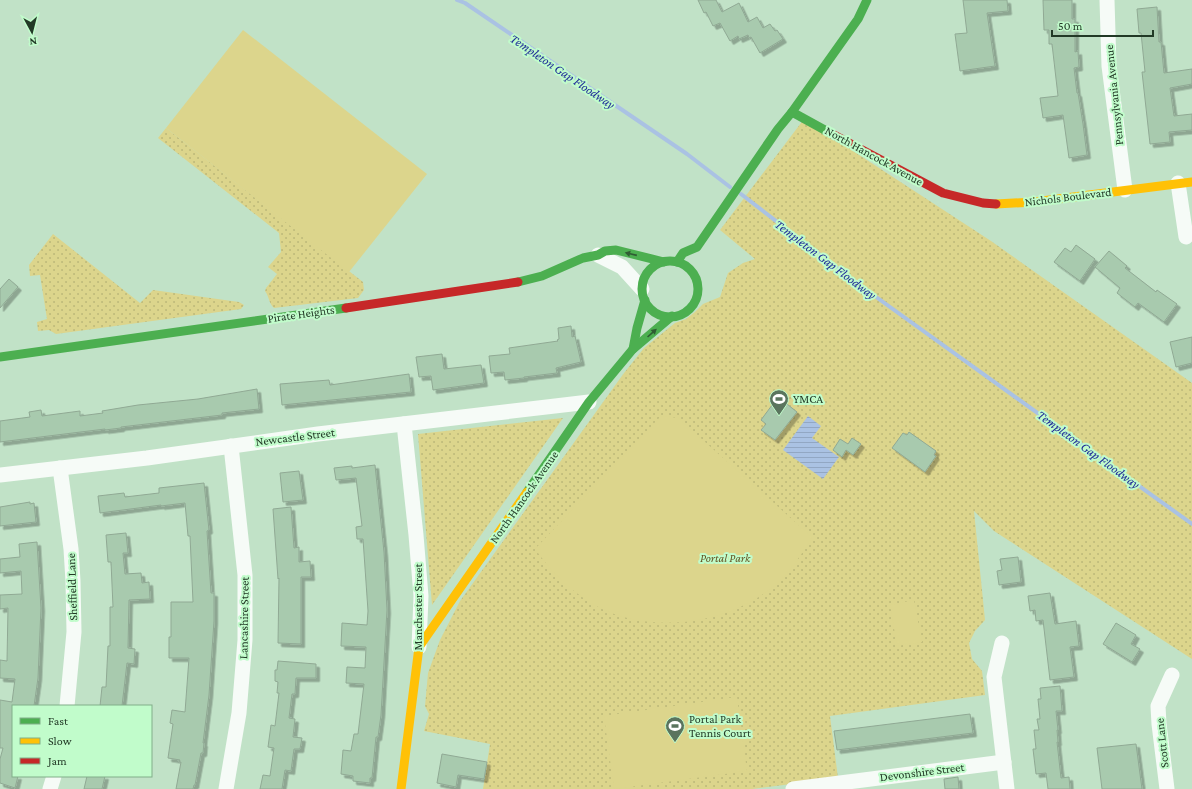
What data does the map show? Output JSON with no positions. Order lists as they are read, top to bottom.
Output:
{
  "streets": {
    "street": [
      "Pennsylvania Avenue",
      "North Hancock Avenue",
      "Nichols Boulevard",
      "Pirate Heights",
      "Newcastle Street",
      "Sheffield Lane",
      "Manchester Street",
      "Lancashire Street",
      "Scott Lane",
      "Devonshire Street"
    ]
  },
  "crossings": [
    ["Pennsylvania Avenue", "Nichols Boulevard"],
    ["North Hancock Avenue", "Nichols Boulevard"],
    ["North Hancock Avenue", "Pirate Heights"],
    ["North Hancock Avenue", "Newcastle Street"],
    ["North Hancock Avenue", "Manchester Street"],
    ["Newcastle Street", "Sheffield Lane"],
    ["Newcastle Street", "Manchester Street"],
    ["Newcastle Street", "Lancashire Street"]
  ],
  "water": ["Templeton Gap Floodway"],
  "parks": ["Portal Park"],
  "places": {
    "sports": ["YMCA", "Portal Park Tennis Court"]
  },
  "legend": ["Fast", "Slow", "Jam"],
  "scale_bar": "50 m",
  "north": "bottom"
}
